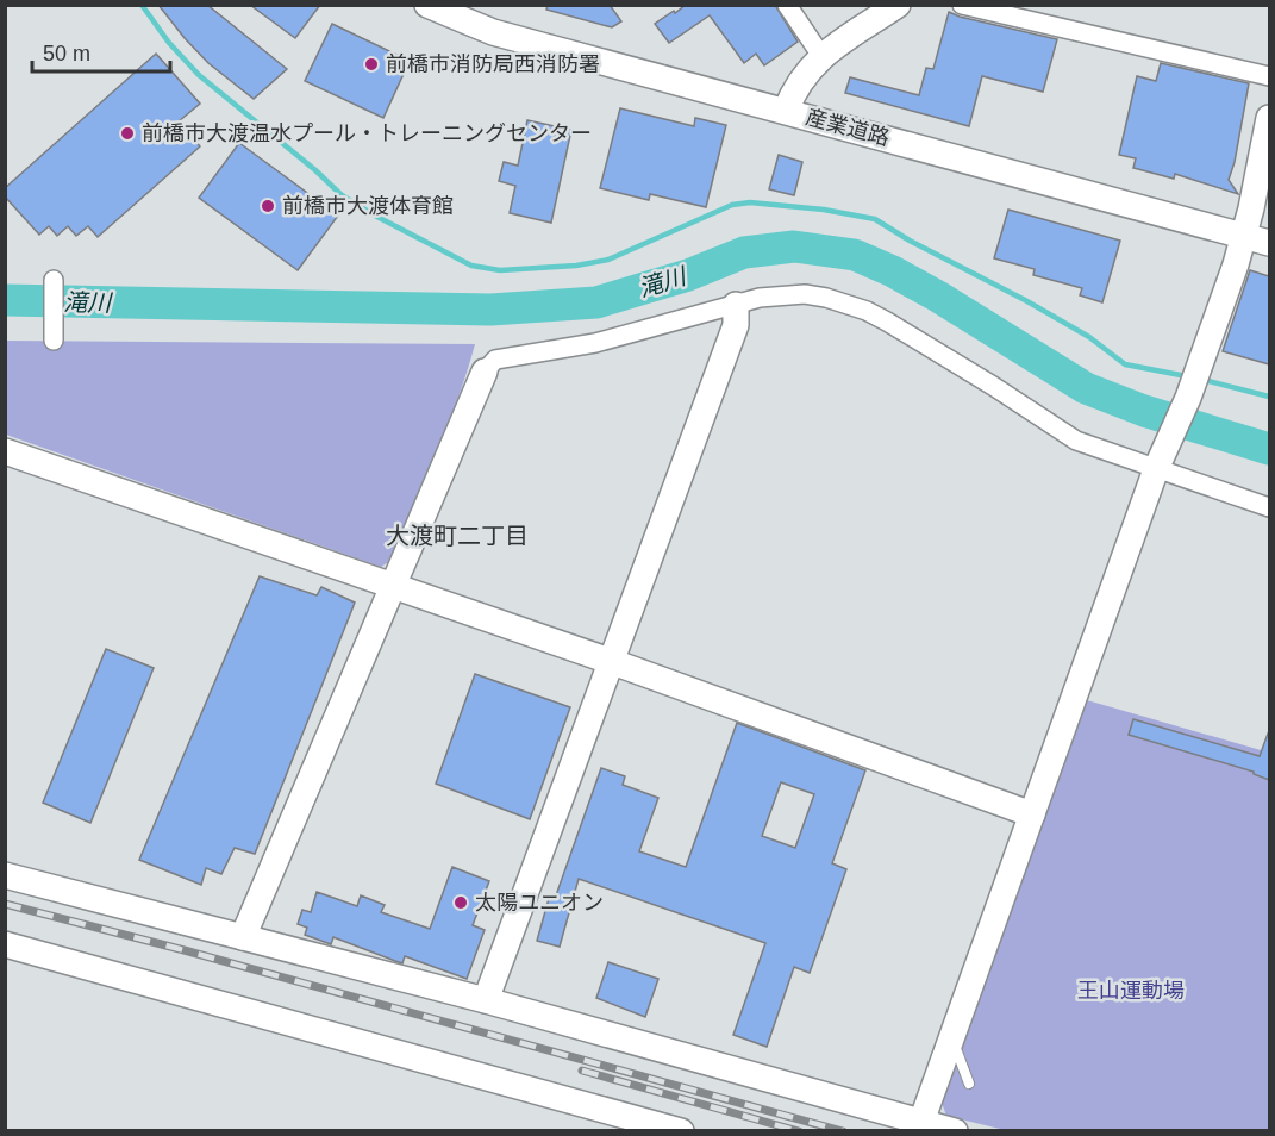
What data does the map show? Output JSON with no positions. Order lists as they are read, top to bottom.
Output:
{
  "streets": {
    "street": ["産業道路"]
  },
  "districts": ["大渡町二丁目"],
  "water": ["滝川"],
  "parks": ["王山運動場"],
  "places": [
    "前橋市消防局西消防署",
    "前橋市大渡温水プール・トレーニングセンター",
    "前橋市大渡体育館",
    "太陽ユニオン"
  ],
  "scale_bar": "50 m"
}
